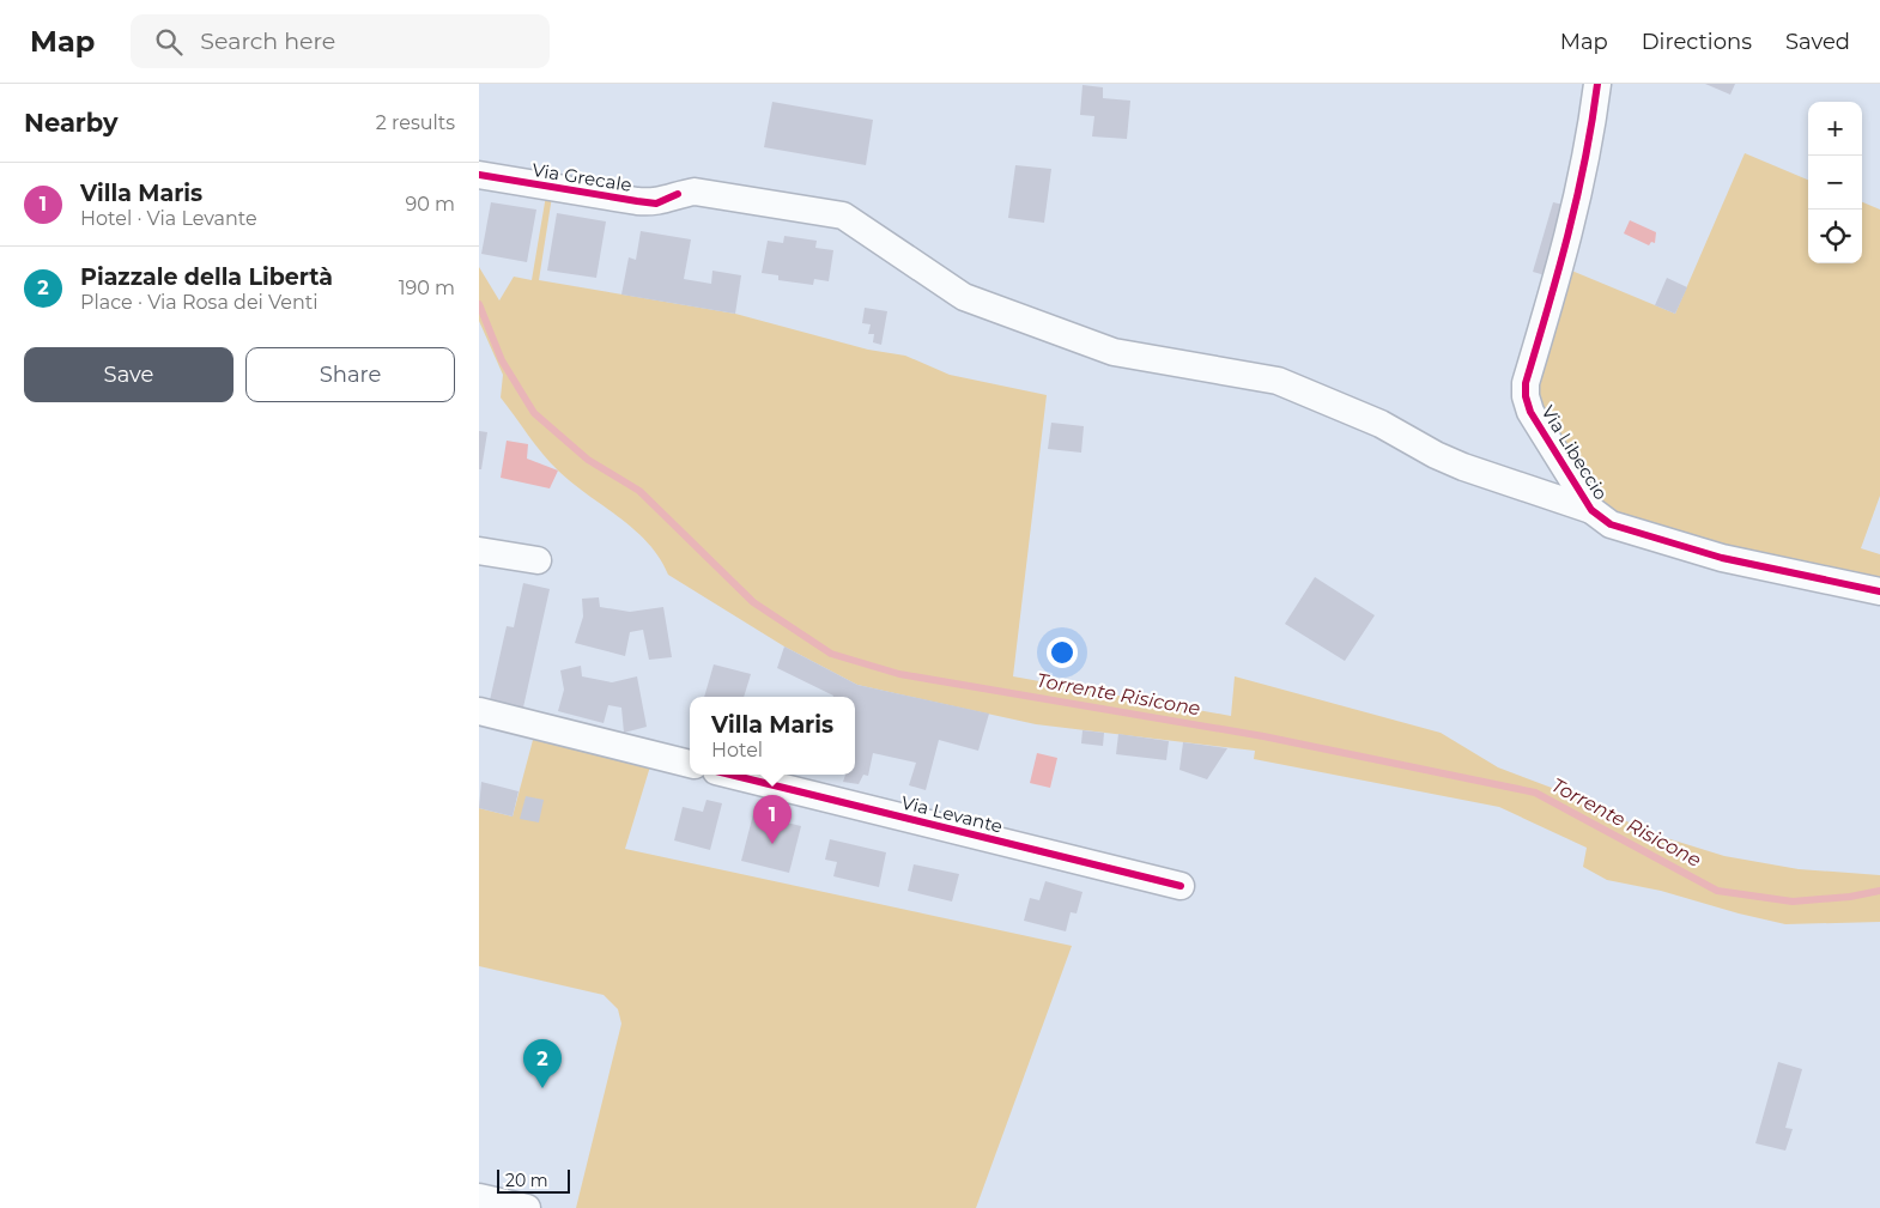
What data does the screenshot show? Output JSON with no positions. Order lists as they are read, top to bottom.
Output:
{
  "streets": {
    "street": ["Via Grecale", "Via Libeccio", "Via Levante"]
  },
  "crossings": [
    ["Via Grecale", "Via Libeccio"]
  ],
  "water": ["Torrente Risicone"],
  "scale_bar": "20 m",
  "page": {
    "header": "Map",
    "search": "Search here",
    "nav": ["Map", "Directions", "Saved"],
    "heading": ["Nearby", "2 results"],
    "map_buttons": ["+", "−"],
    "list": [
      {
        "mark": "1",
        "name": "Villa Maris",
        "note": "Hotel · Via Levante",
        "value": "90 m"
      },
      {
        "mark": "2",
        "name": "Piazzale della Libertà",
        "note": "Place · Via Rosa dei Venti",
        "value": "190 m"
      }
    ],
    "buttons": ["Save", "Share"],
    "popup": ["Villa Maris", "Hotel"],
    "pins": ["1", "2"],
    "scale": "20 m"
  }
}
